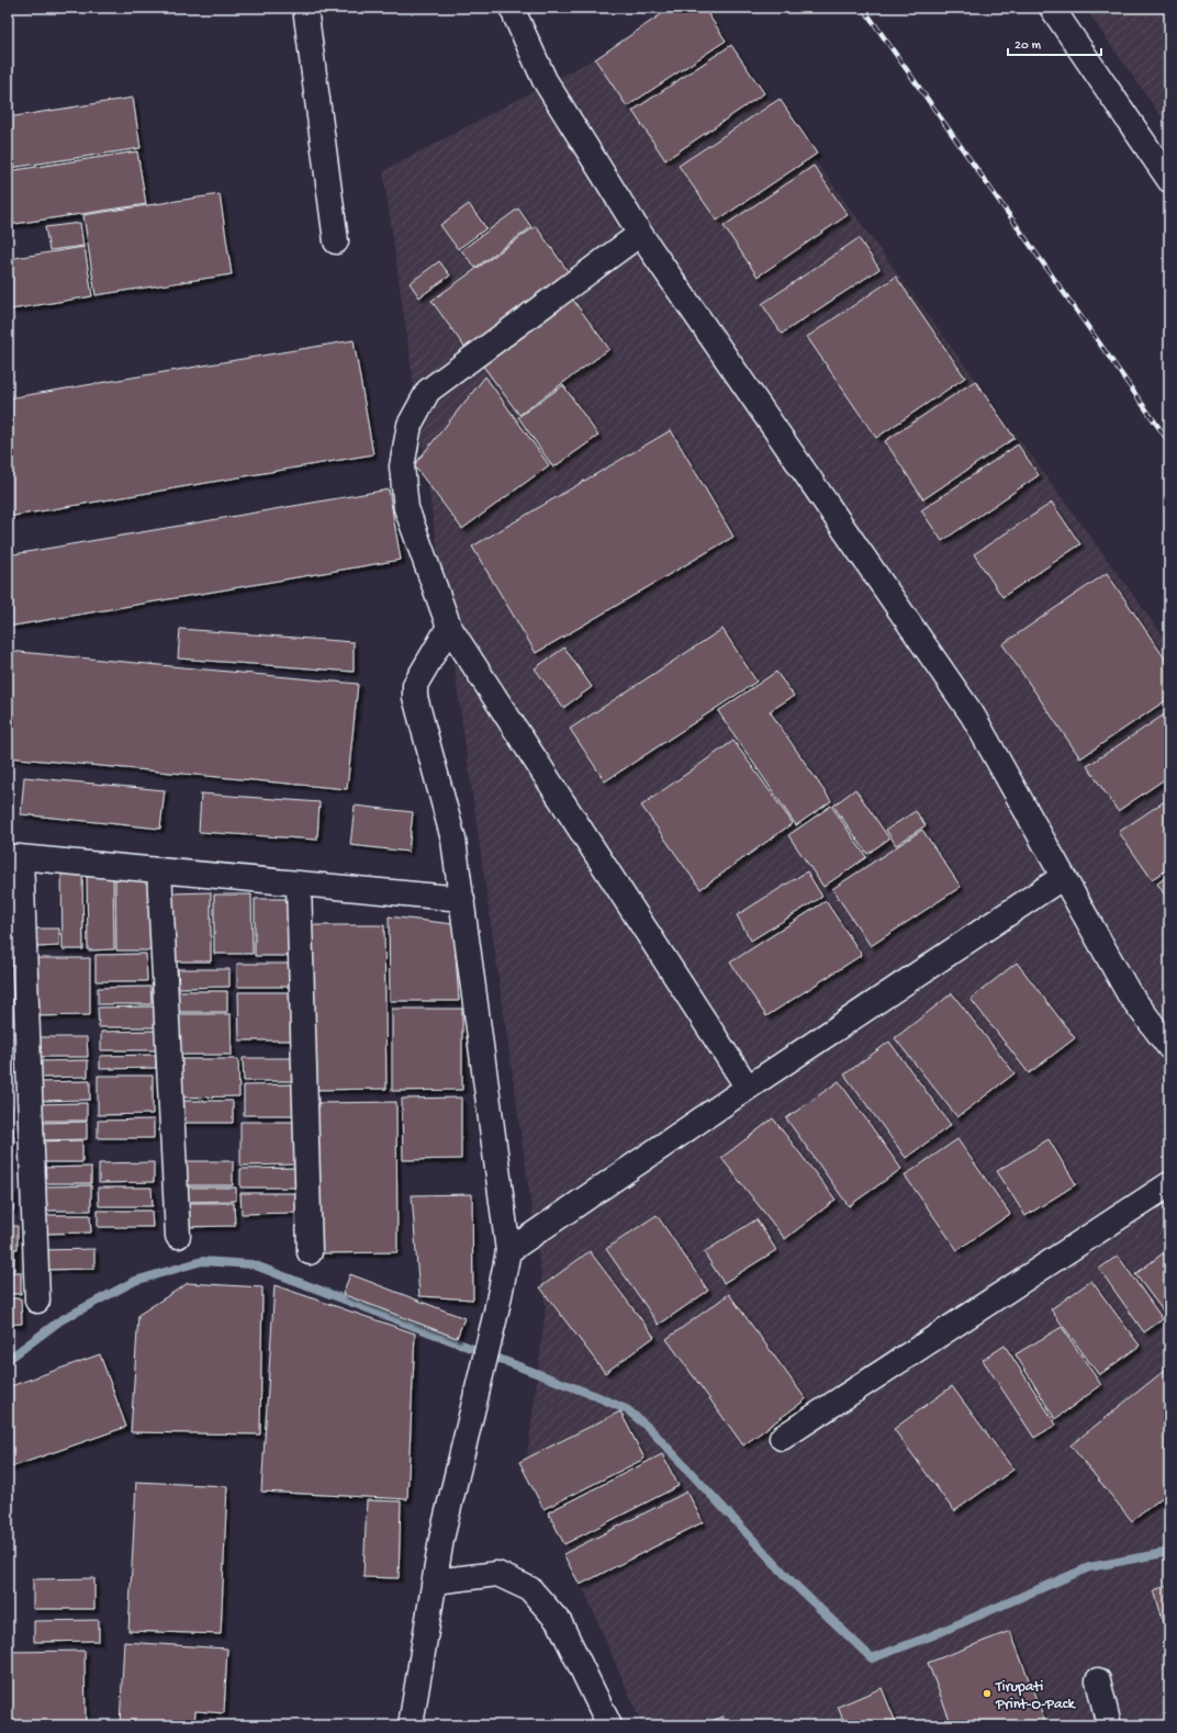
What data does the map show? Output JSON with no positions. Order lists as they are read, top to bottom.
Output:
{
  "places": ["Tirupati Print-O-Pack"],
  "scale_bar": "20 m"
}
